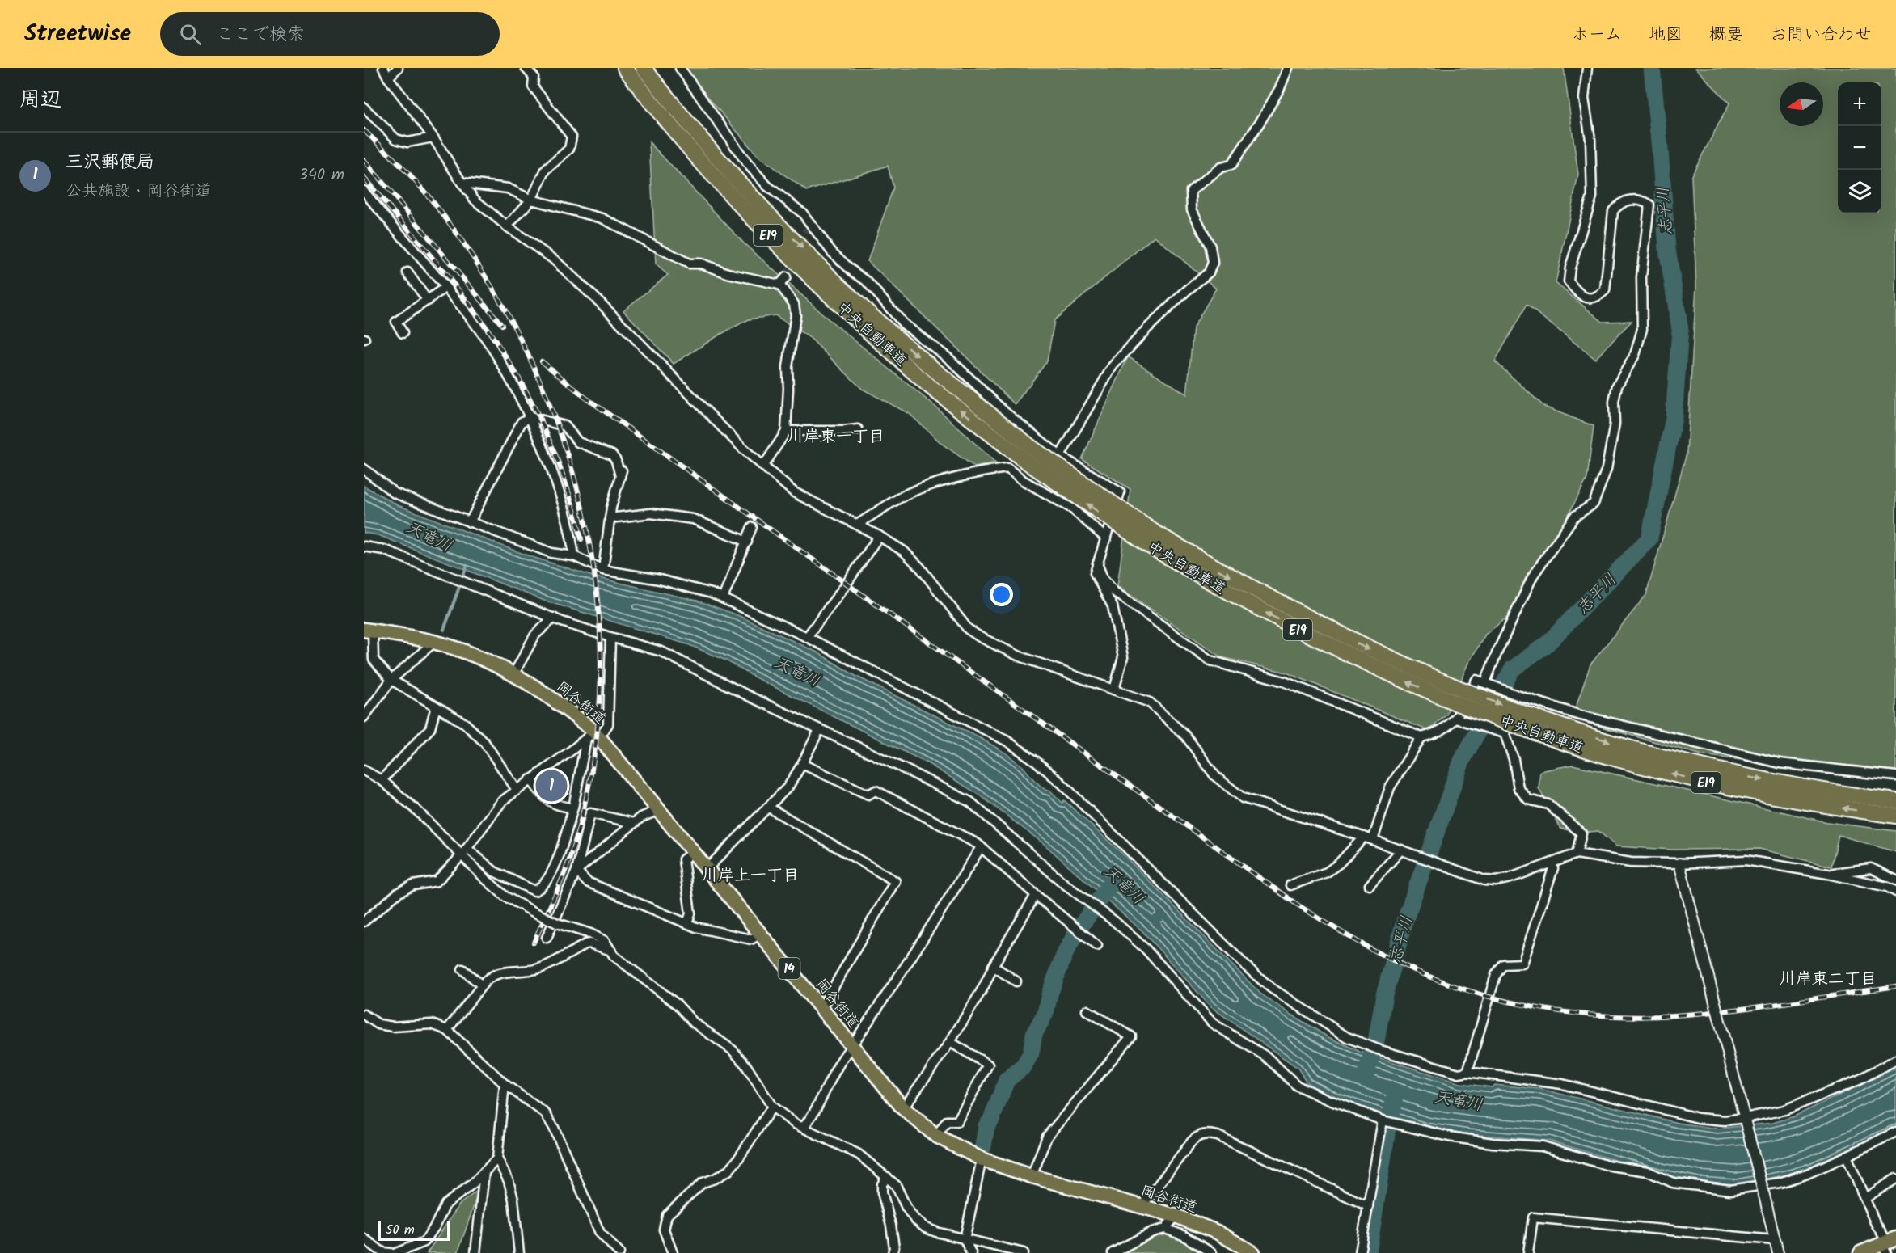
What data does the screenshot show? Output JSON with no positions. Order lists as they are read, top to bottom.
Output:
{
  "streets": {
    "highway": ["E19", "中央自動車道"],
    "main road": ["岡谷街道", "14"]
  },
  "districts": ["川岸東一丁目", "川岸上一丁目", "川岸東二丁目"],
  "water": ["志平川", "天竜川"],
  "scale_bar": "50 m",
  "north": "left",
  "page": {
    "header": "Streetwise",
    "search": "ここで検索",
    "nav": [
      "ホーム",
      "地図",
      "概要",
      "お問い合わせ"
    ],
    "heading": "周辺",
    "map_buttons": ["+", "−"],
    "list": [
      {
        "mark": "1",
        "name": "三沢郵便局",
        "note": "公共施設 · 岡谷街道",
        "value": "340 m"
      }
    ],
    "pins": "1",
    "scale": "50 m"
  }
}
